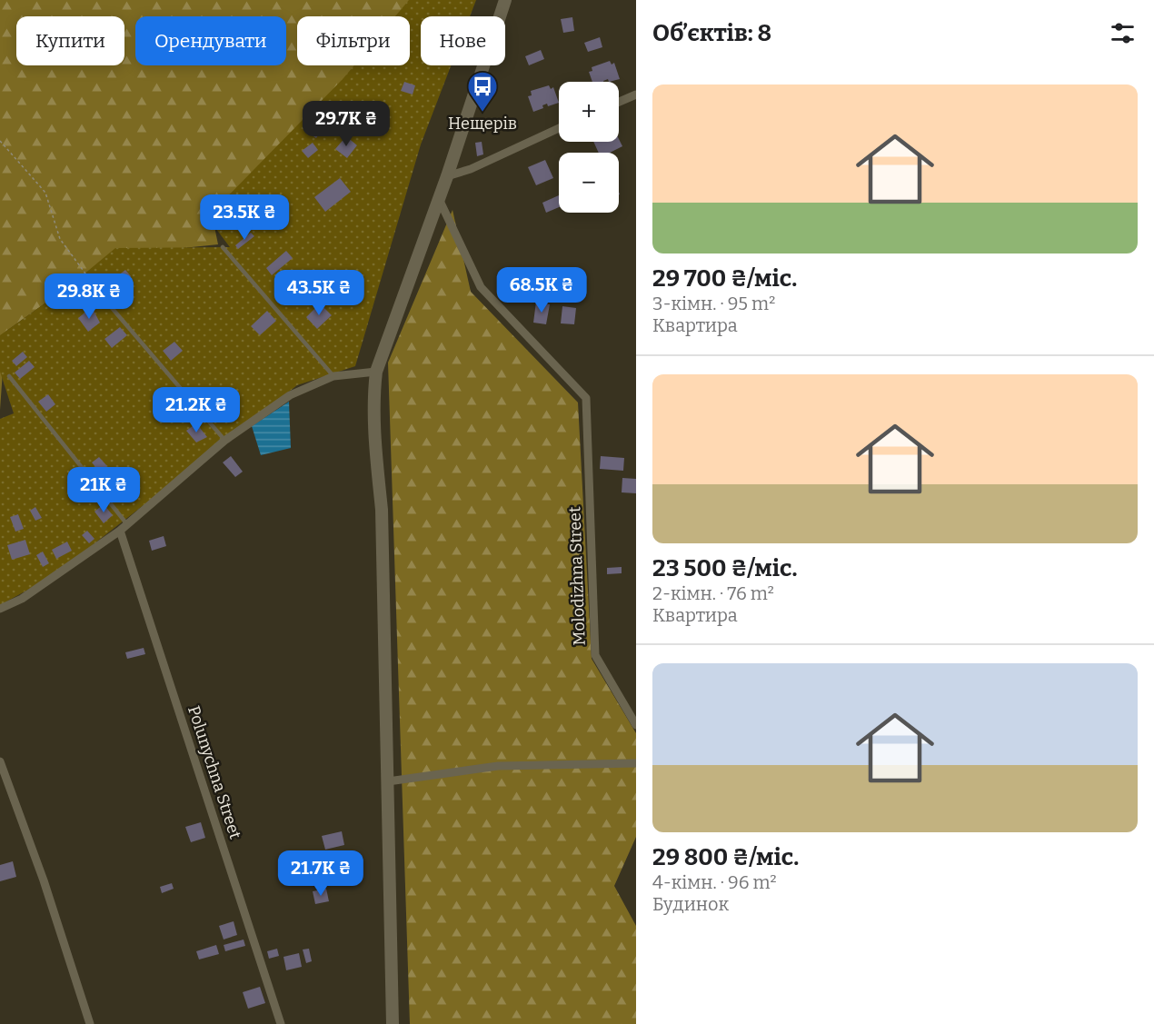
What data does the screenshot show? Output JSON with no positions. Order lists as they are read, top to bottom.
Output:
{
  "streets": {
    "street": ["Molodizhna Street", "Polunychna Street"]
  },
  "places": {
    "bus stop": ["Нещерів"]
  },
  "page": {
    "heading": "Об’єктів: 8",
    "chip": [
      "Купити",
      "Орендувати",
      "Фільтри",
      "Нове"
    ],
    "list": [
      {
        "name": "29 700 ₴/міс.",
        "note": "3-кімн. · 95 m² · Квартира"
      },
      {
        "name": "23 500 ₴/міс.",
        "note": "2-кімн. · 76 m² · Квартира"
      },
      {
        "name": "29 800 ₴/міс.",
        "note": "4-кімн. · 96 m² · Будинок"
      }
    ],
    "map_buttons": ["+", "−"],
    "price": [
      "29.7K ₴",
      "23.5K ₴",
      "68.5K ₴",
      "43.5K ₴",
      "29.8K ₴",
      "21.2K ₴",
      "21K ₴",
      "21.7K ₴"
    ]
  }
}
